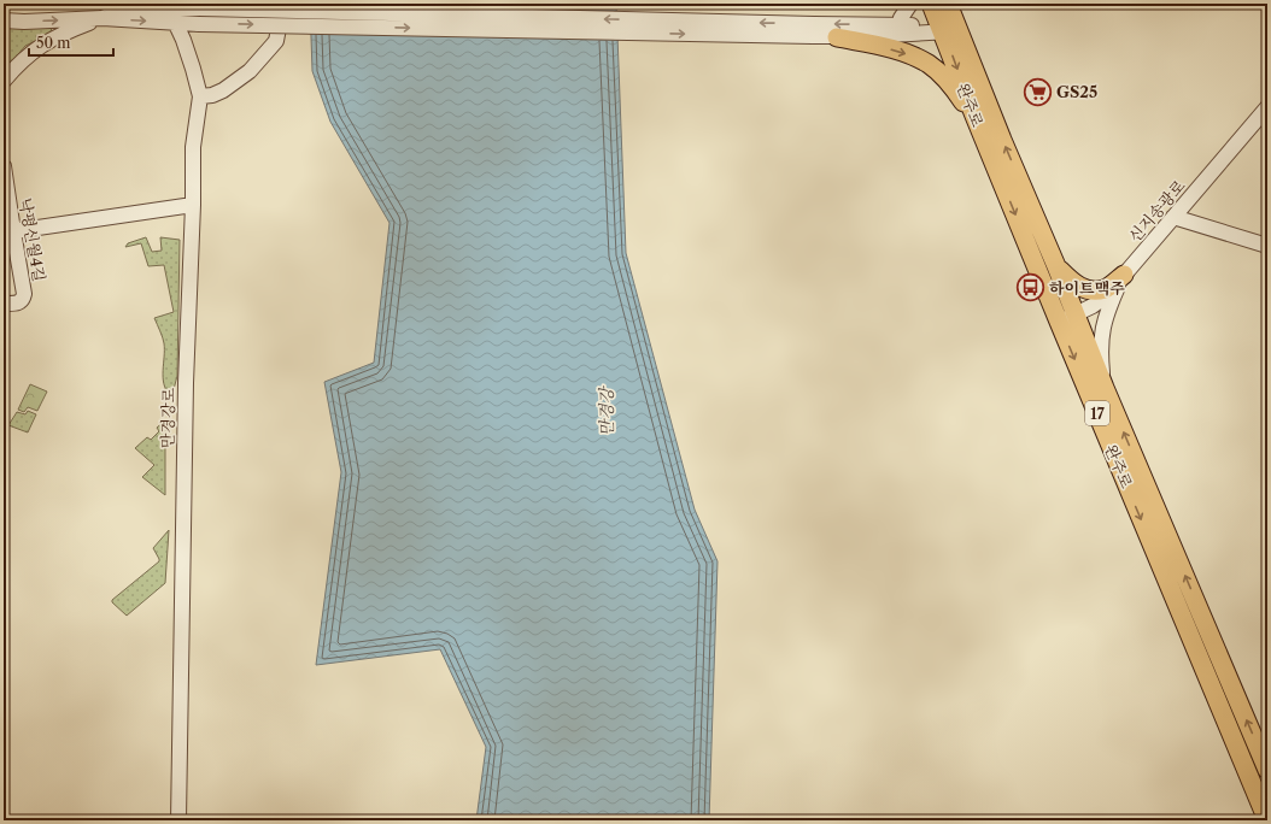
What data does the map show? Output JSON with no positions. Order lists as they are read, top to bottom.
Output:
{
  "streets": {
    "main road": ["완주로", "17"],
    "street": ["신지송광로", "낙평신월4길", "만경강로"]
  },
  "crossings": [
    ["완주로", "신지송광로"]
  ],
  "water": ["만경강"],
  "places": {
    "supermarket": ["GS25"],
    "bus stop": ["하이트맥주"]
  },
  "scale_bar": "50 m"
}
